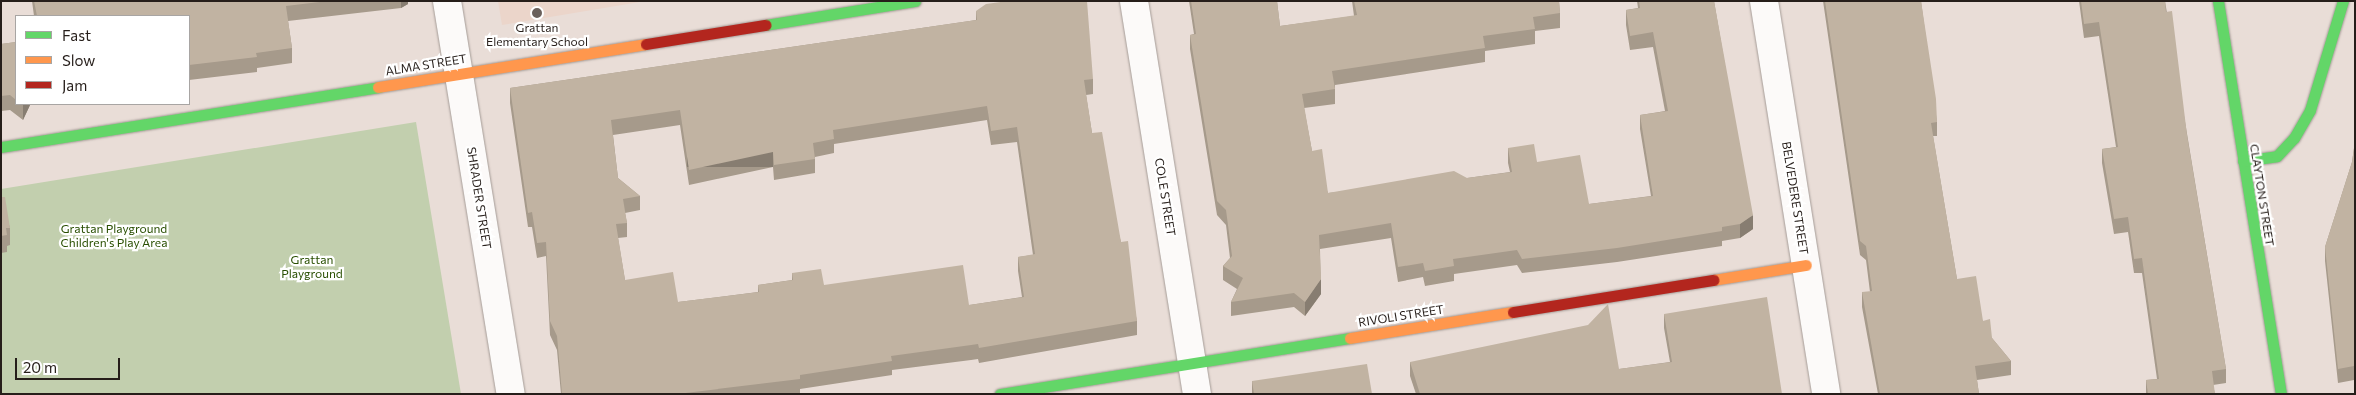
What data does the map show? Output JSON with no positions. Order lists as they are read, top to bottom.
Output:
{
  "streets": {
    "street": [
      "ALMA STREET",
      "CLAYTON STREET",
      "COLE STREET",
      "SHRADER STREET",
      "BELVEDERE STREET",
      "RIVOLI STREET"
    ]
  },
  "crossings": [
    ["ALMA STREET", "SHRADER STREET"],
    ["COLE STREET", "RIVOLI STREET"],
    ["BELVEDERE STREET", "RIVOLI STREET"]
  ],
  "parks": ["Grattan Playground Children's Play Area", "Grattan Playground"],
  "places": ["Grattan Elementary School"],
  "legend": ["Fast", "Slow", "Jam"],
  "scale_bar": "20 m"
}
